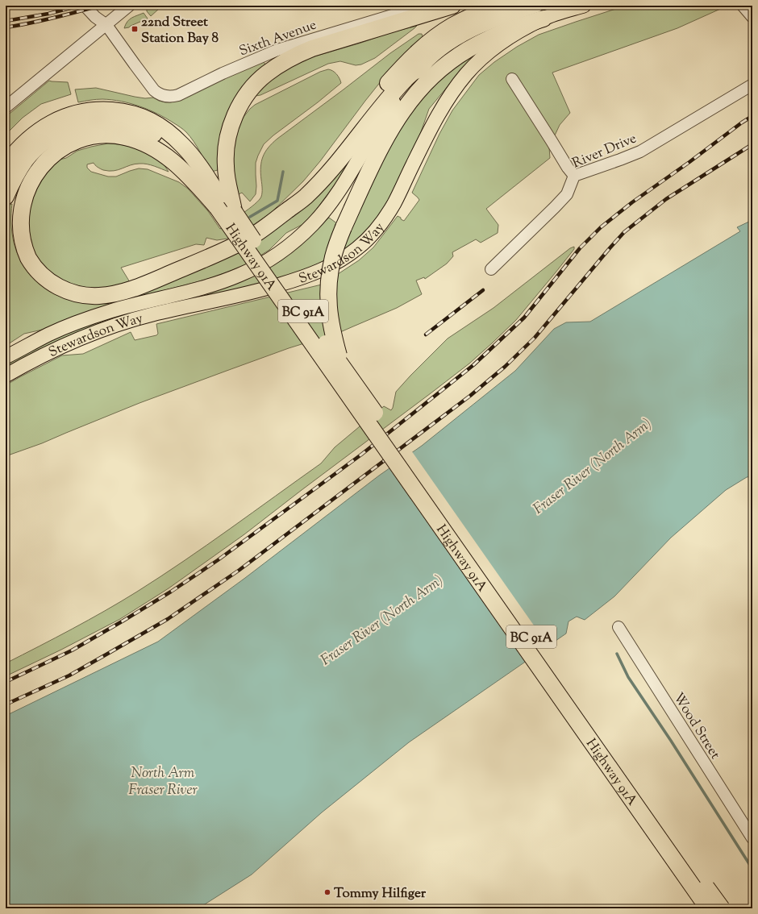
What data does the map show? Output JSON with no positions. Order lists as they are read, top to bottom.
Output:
{
  "streets": {
    "highway": ["Highway 91A", "BC 91A"],
    "main road": ["Stewardson Way"],
    "street": ["Sixth Avenue", "River Drive", "Wood Street"]
  },
  "water": ["Fraser River (North Arm)", "North Arm Fraser River"],
  "places": {
    "transit": ["22nd Street Station Bay 8"],
    "other": ["Tommy Hilfiger"]
  }
}
